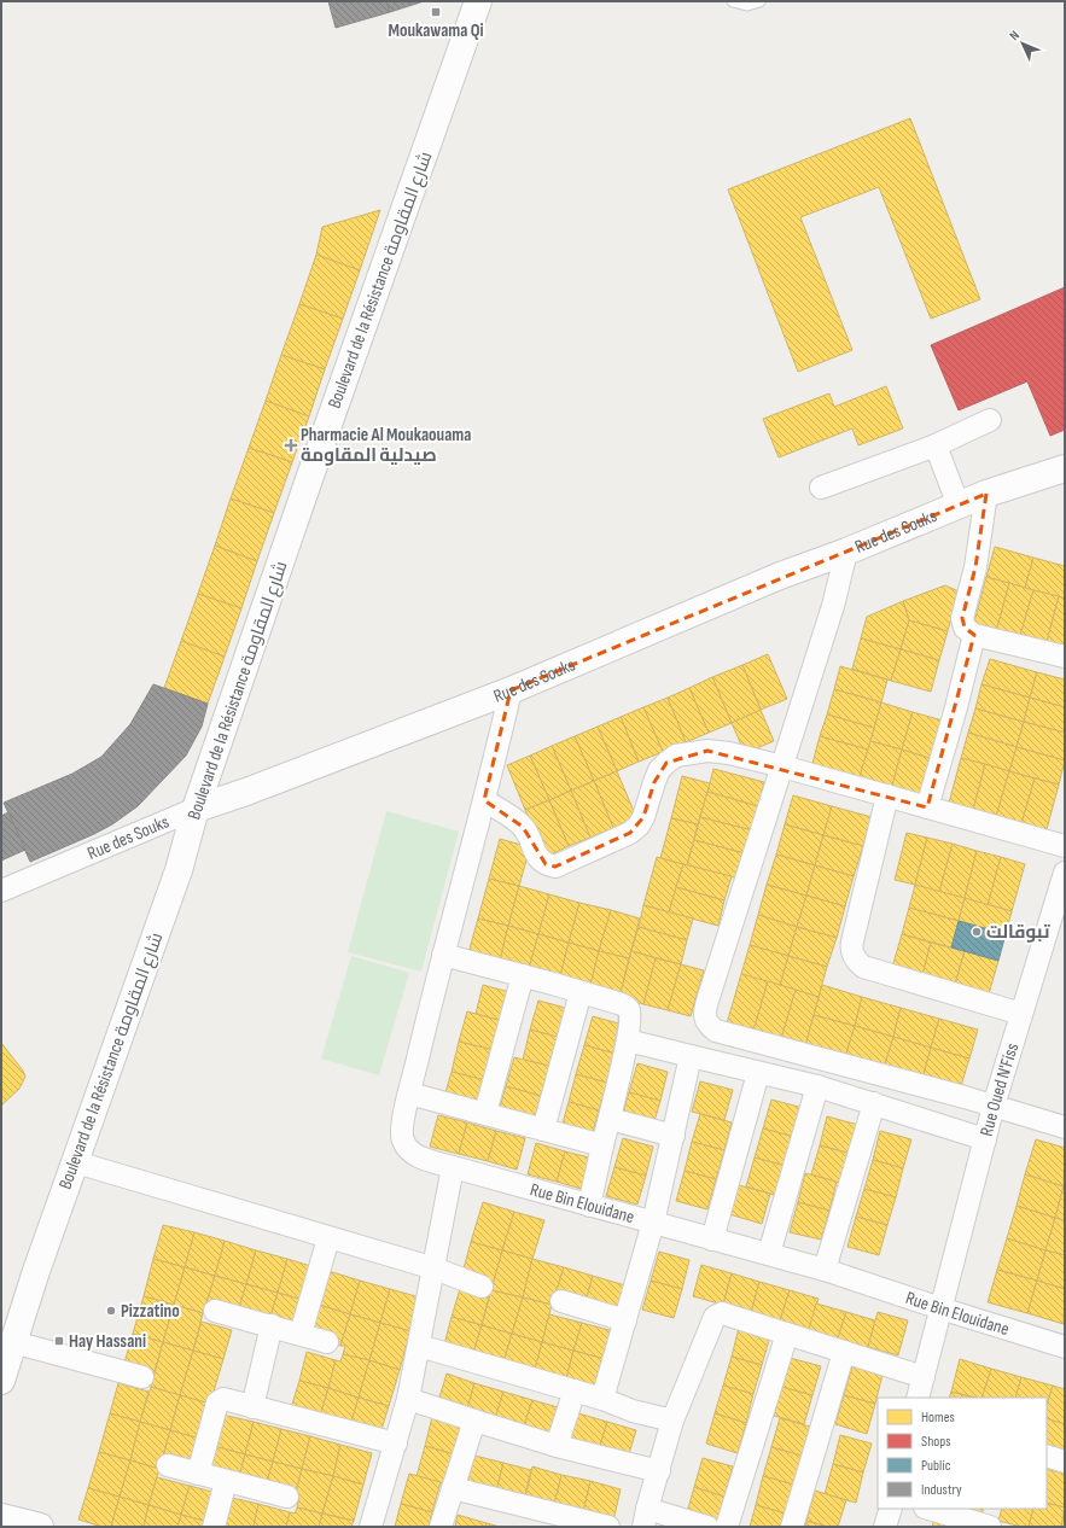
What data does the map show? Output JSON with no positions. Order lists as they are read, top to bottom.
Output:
{
  "streets": {
    "street": [
      "Boulevard de la Résistance شارع المقاومة",
      "Rue des Souks",
      "Rue Oued N'Fiss",
      "Rue Bin Elouidane"
    ]
  },
  "crossings": [
    ["Boulevard de la Résistance شارع المقاومة", "Rue des Souks"],
    ["Rue des Souks", "Rue Bin Elouidane"],
    ["Rue Oued N'Fiss", "Rue Bin Elouidane"]
  ],
  "places": {
    "transit": ["Moukawama Qi", "Hay Hassani"],
    "health": ["Pharmacie Al Moukaouama صيدلية المقاومة"],
    "other": ["تبوقالت", "Pizzatino"]
  },
  "legend": [
    "Homes",
    "Shops",
    "Public",
    "Industry"
  ],
  "north": "top left"
}
